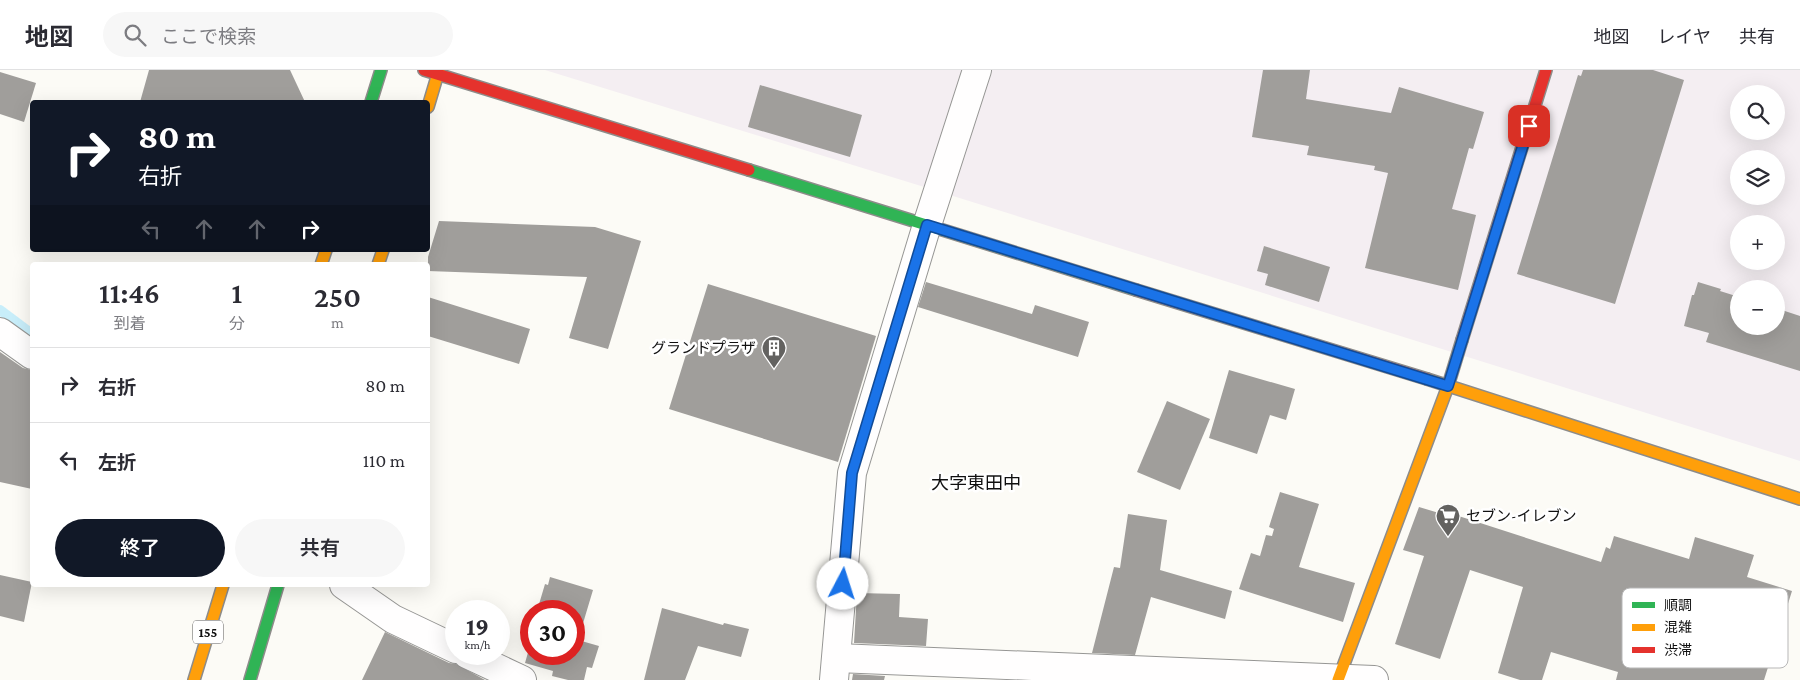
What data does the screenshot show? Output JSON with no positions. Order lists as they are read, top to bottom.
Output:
{
  "streets": {
    "main road": ["155"]
  },
  "districts": ["大字東田中"],
  "places": {
    "building": ["グランドプラザ"],
    "supermarket": ["セブン-イレブン"]
  },
  "legend": ["順調", "混雑", "渋滞"],
  "page": {
    "header": "地図",
    "search": "ここで検索",
    "nav": ["地図", "レイヤ", "共有"],
    "map_buttons": ["+", "−"],
    "turn": ["80 m", "右折"],
    "eta": [
      "11:46",
      "到着",
      "1",
      "分",
      "250",
      "m"
    ],
    "list": [
      {
        "name": "右折",
        "value": "80 m"
      },
      {
        "name": "左折",
        "value": "110 m"
      }
    ],
    "buttons": ["終了", "共有"],
    "speed": "19 km/h",
    "limit": "30"
  }
}
